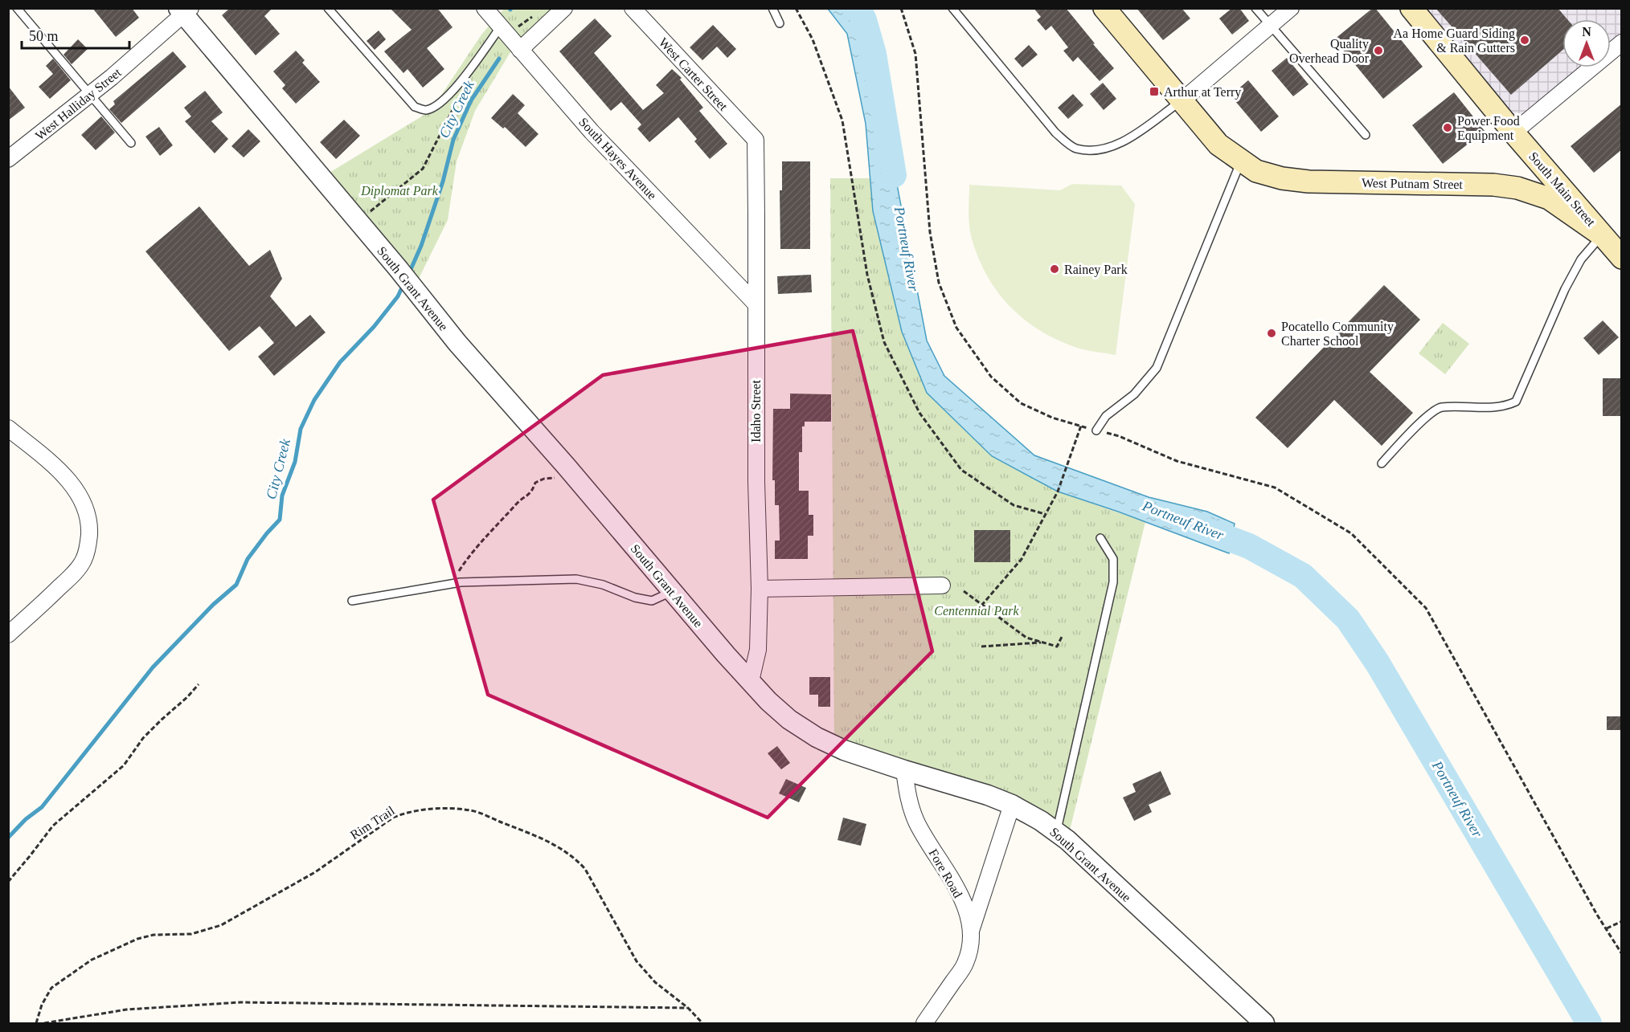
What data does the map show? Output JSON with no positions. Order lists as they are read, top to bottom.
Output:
{
  "streets": {
    "main road": ["West Putnam Street", "South Main Street"],
    "street": [
      "West Carter Street",
      "West Halliday Street",
      "South Hayes Avenue",
      "South Grant Avenue",
      "Idaho Street",
      "Fore Road"
    ],
    "path": ["Rim Trail"]
  },
  "crossings": [
    ["West Carter Street", "Idaho Street"],
    ["West Halliday Street", "South Grant Avenue"],
    ["South Hayes Avenue", "Idaho Street"],
    ["West Putnam Street", "South Main Street"],
    ["South Grant Avenue", "Idaho Street"],
    ["South Grant Avenue", "Fore Road"]
  ],
  "water": ["City Creek", "Portneuf River"],
  "parks": ["Diplomat Park", "Centennial Park"],
  "places": {
    "other": [
      "Aa Home Guard Siding & Rain Gutters",
      "Quality Overhead Door",
      "Power Food Equipment",
      "Rainey Park",
      "Pocatello Community Charter School"
    ],
    "transit": ["Arthur at Terry"]
  },
  "scale_bar": "50 m",
  "north": "top"
}
